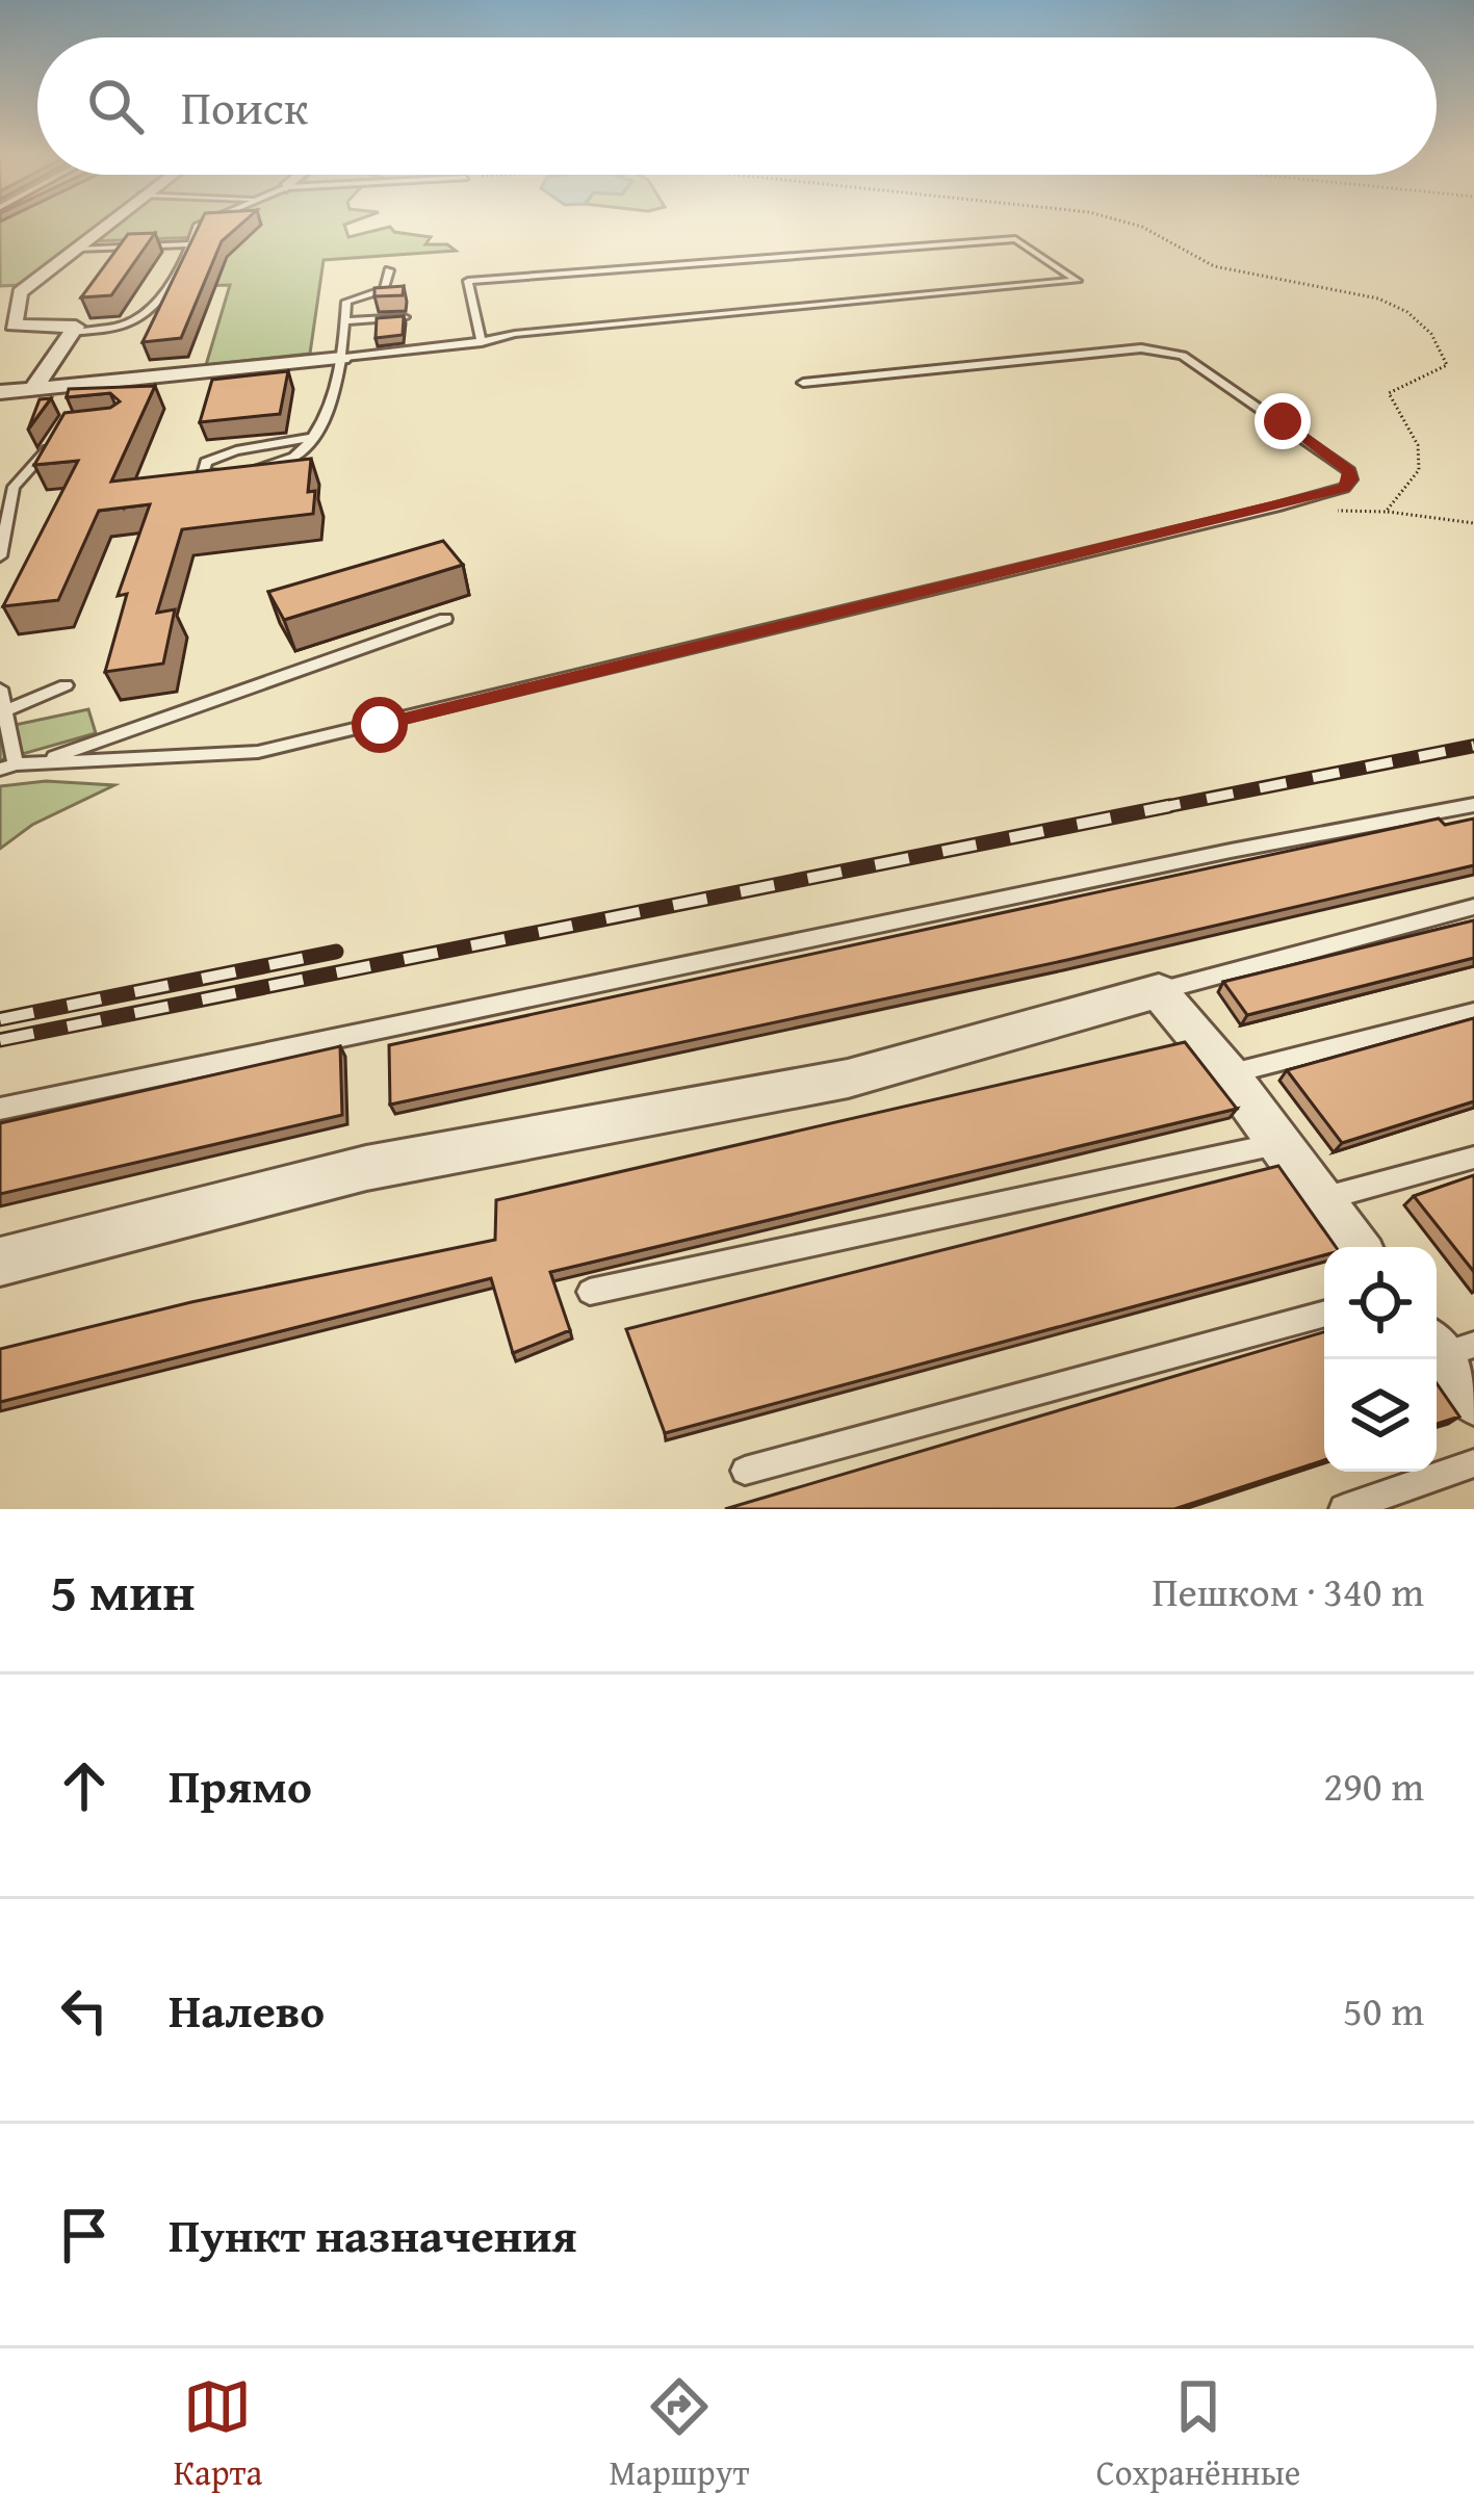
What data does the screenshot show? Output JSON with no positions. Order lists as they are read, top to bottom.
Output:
{
  "page": {
    "search": "Поиск",
    "heading": ["5 мин", "Пешком · 340 m"],
    "list": [
      ["Прямо", "290 m"],
      ["Налево", "50 m"],
      "Пункт назначения"
    ],
    "nav": ["Карта", "Маршрут", "Сохранённые"]
  }
}
